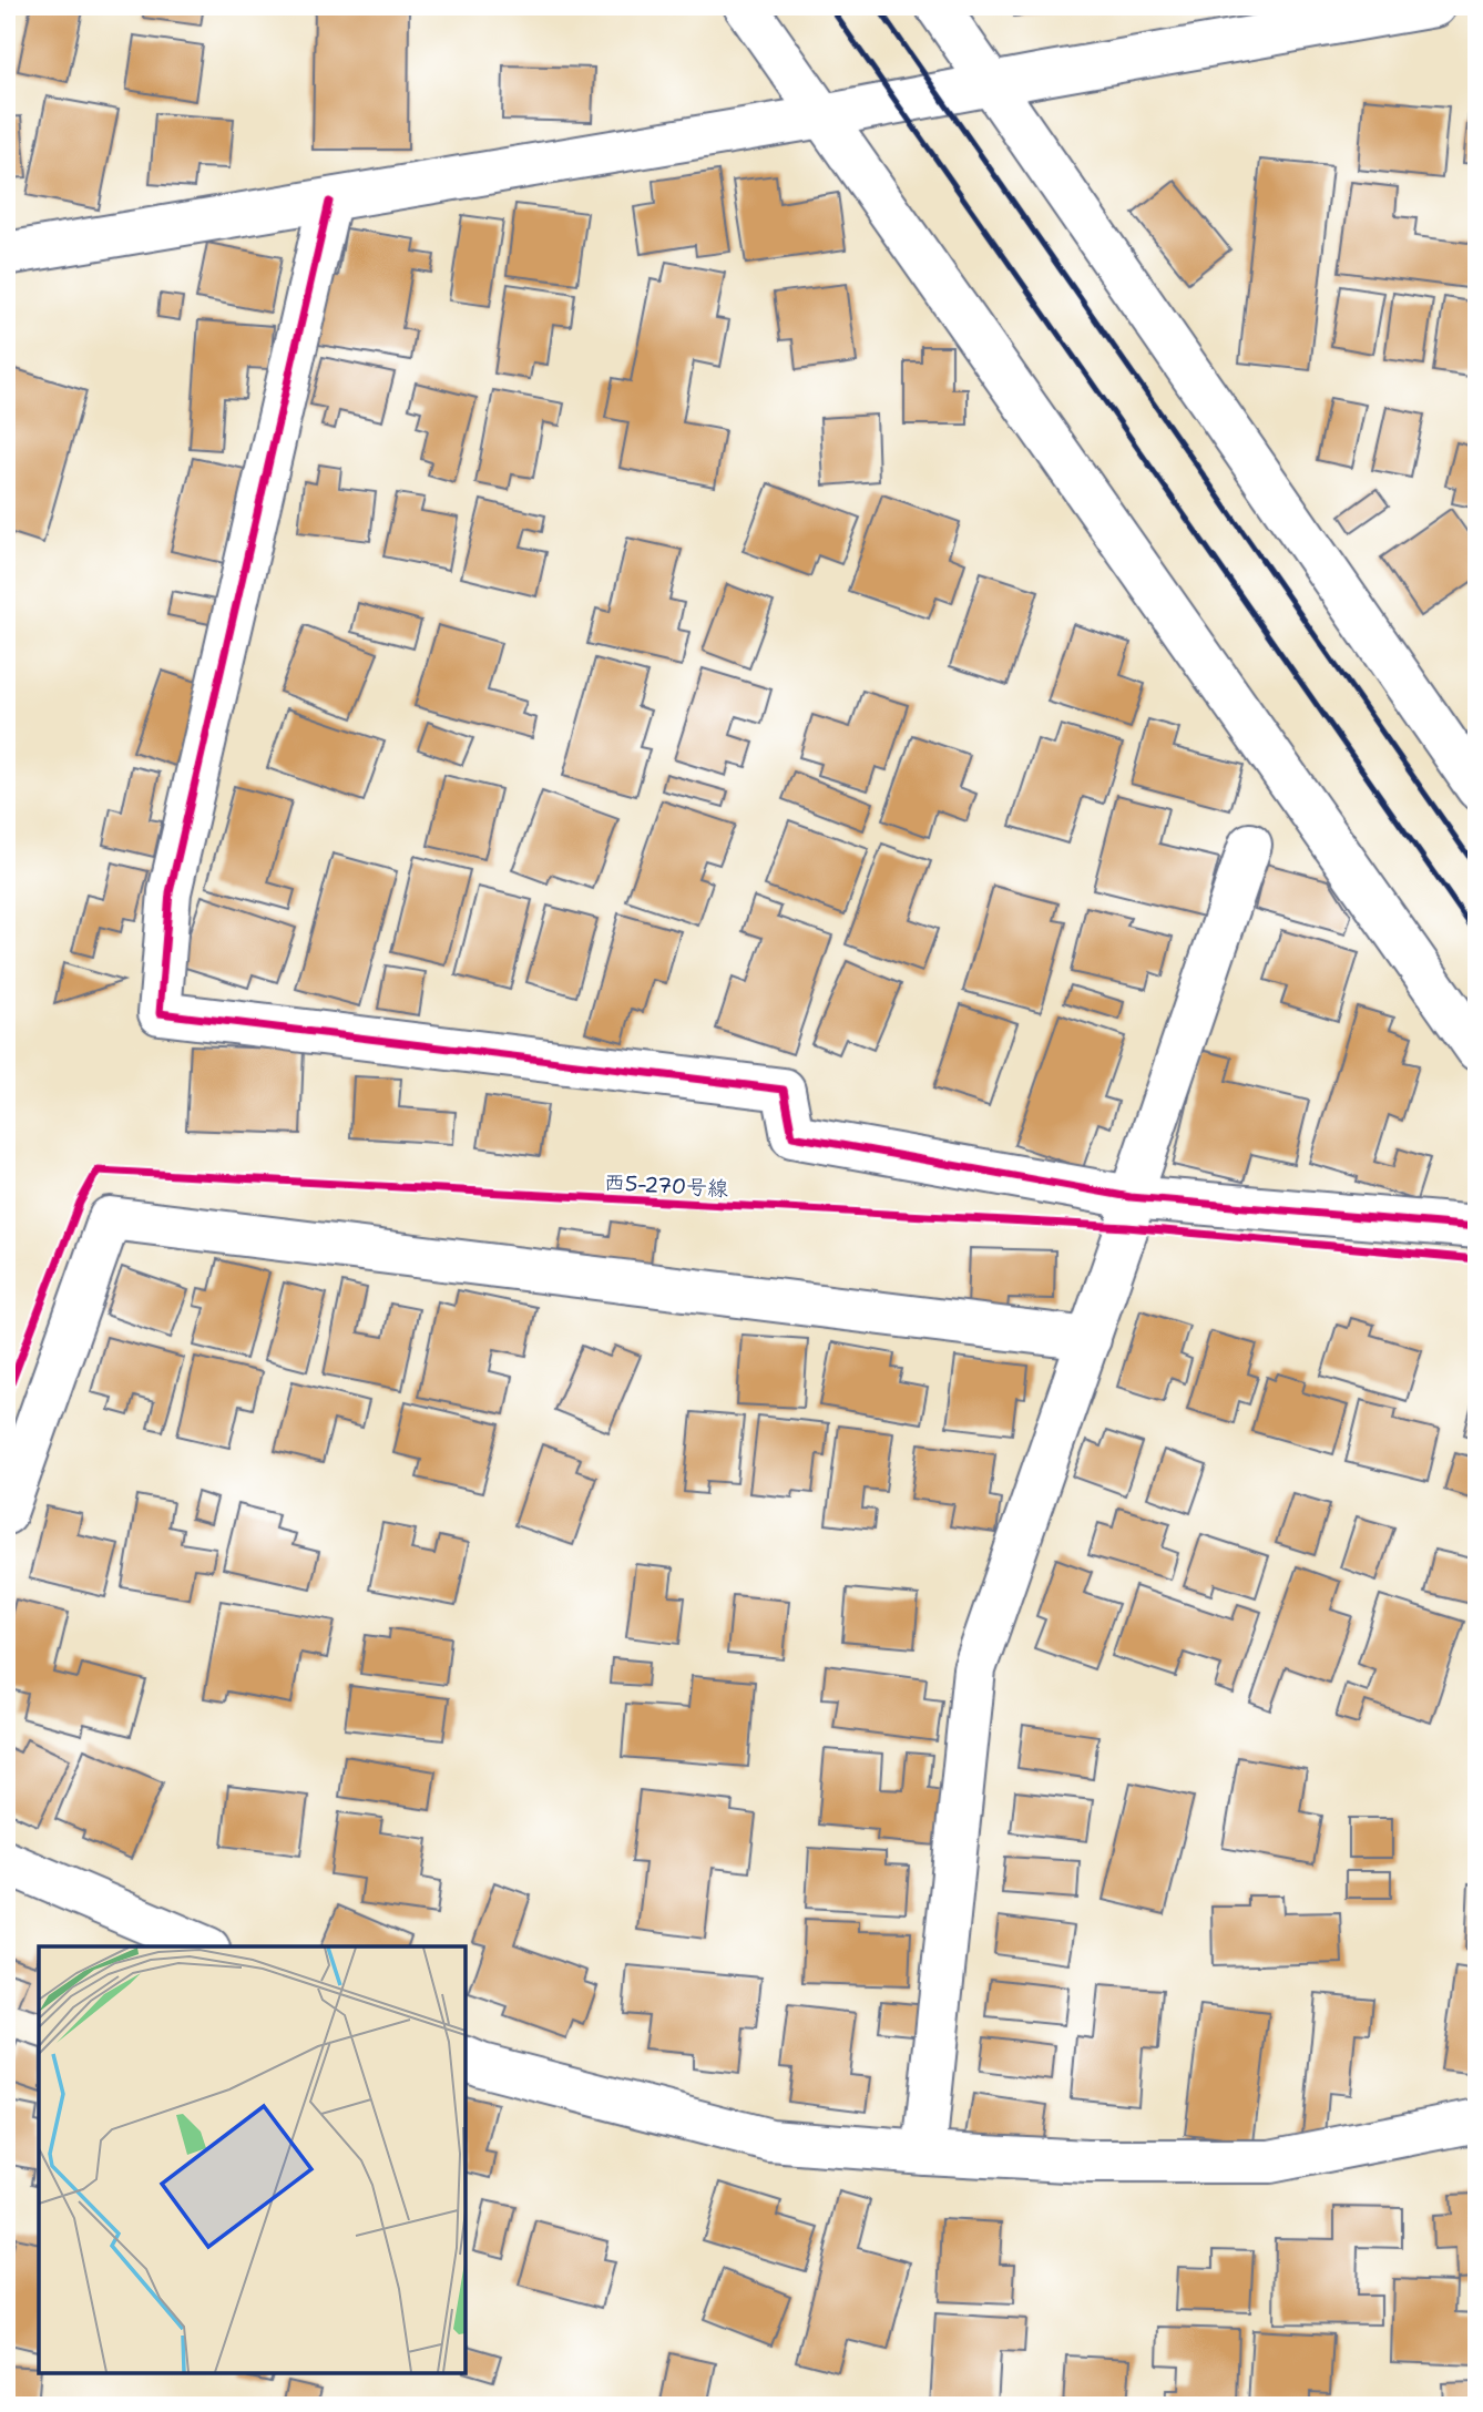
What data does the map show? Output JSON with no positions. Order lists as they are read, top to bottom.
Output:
{
  "streets": {
    "cycle path": ["西5-270号線"]
  }
}
